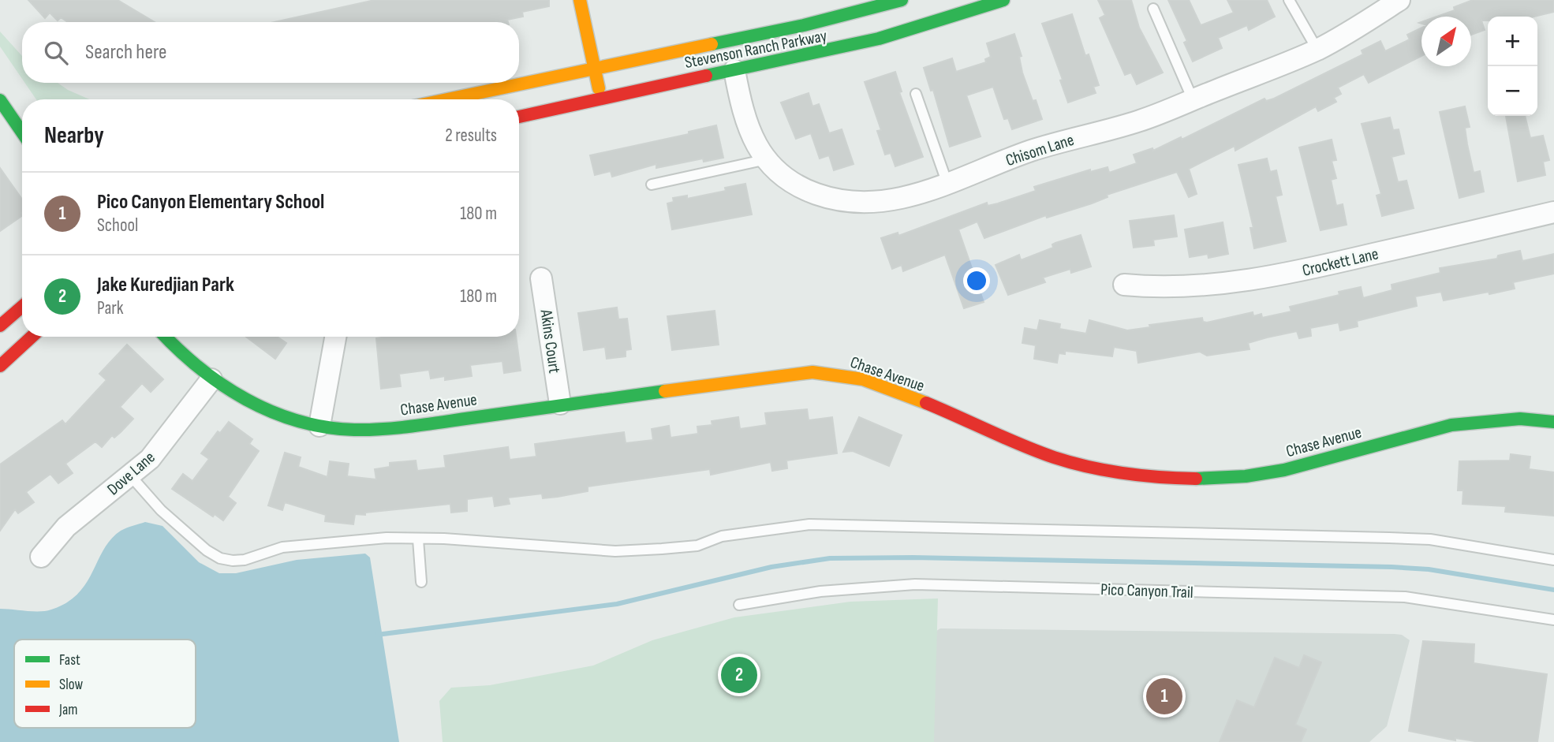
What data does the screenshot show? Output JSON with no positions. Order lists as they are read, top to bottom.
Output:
{
  "streets": {
    "street": [
      "Stevenson Ranch Parkway",
      "Chisom Lane",
      "Crockett Lane",
      "Akins Court",
      "Chase Avenue",
      "Dove Lane"
    ],
    "lane": ["Pico Canyon Trail"]
  },
  "crossings": [
    ["Stevenson Ranch Parkway", "Chisom Lane"],
    ["Akins Court", "Chase Avenue"],
    ["Chase Avenue", "Dove Lane"]
  ],
  "legend": ["Fast", "Slow", "Jam"],
  "north": "top right",
  "page": {
    "map_buttons": ["+", "−"],
    "search": "Search here",
    "heading": ["Nearby", "2 results"],
    "list": [
      {
        "mark": "1",
        "name": "Pico Canyon Elementary School",
        "note": "School",
        "value": "180 m"
      },
      {
        "mark": "2",
        "name": "Jake Kuredjian Park",
        "note": "Park",
        "value": "180 m"
      }
    ],
    "pins": ["2", "1"]
  }
}
